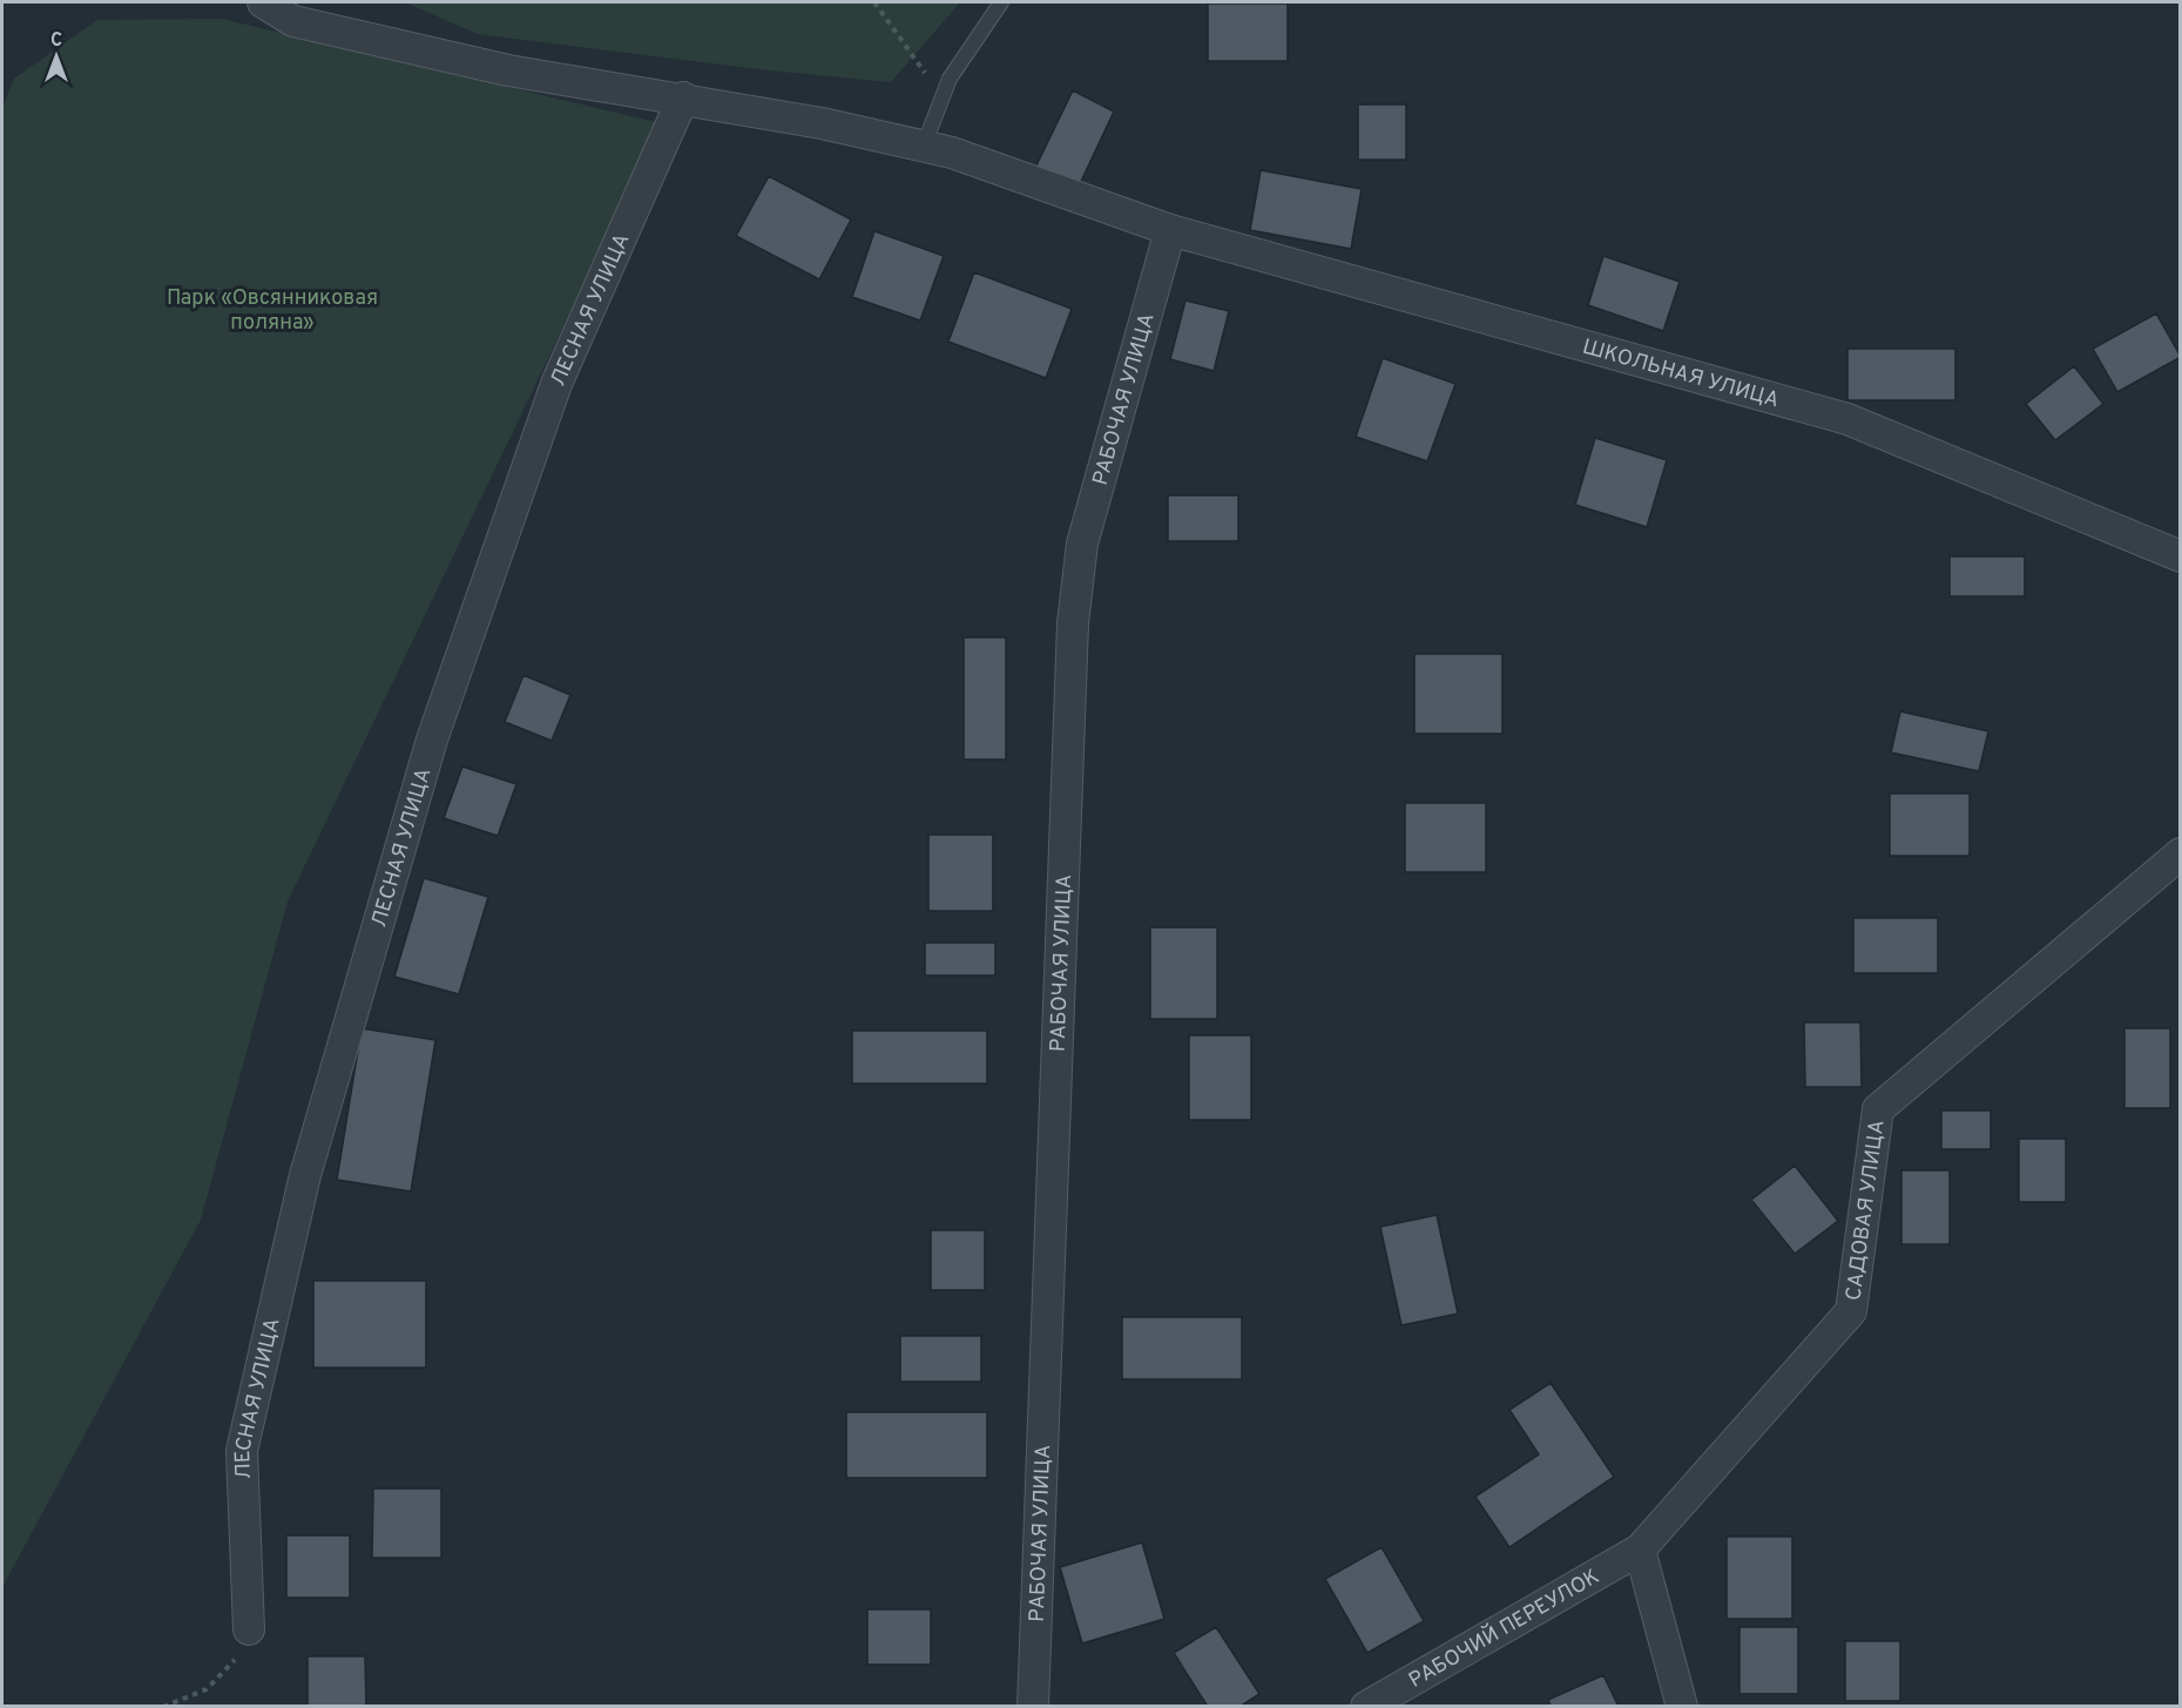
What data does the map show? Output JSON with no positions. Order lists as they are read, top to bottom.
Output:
{
  "streets": {
    "street": [
      "ЛЕСНАЯ УЛИЦА",
      "ШКОЛЬНАЯ УЛИЦА",
      "РАБОЧАЯ УЛИЦА",
      "САДОВАЯ УЛИЦА",
      "РАБОЧИЙ ПЕРЕУЛОК"
    ]
  },
  "crossings": [
    ["ЛЕСНАЯ УЛИЦА", "ШКОЛЬНАЯ УЛИЦА"],
    ["ШКОЛЬНАЯ УЛИЦА", "РАБОЧАЯ УЛИЦА"],
    ["САДОВАЯ УЛИЦА", "РАБОЧИЙ ПЕРЕУЛОК"]
  ],
  "parks": ["Парк «Овсянниковая поляна»"],
  "north": "top"
}
